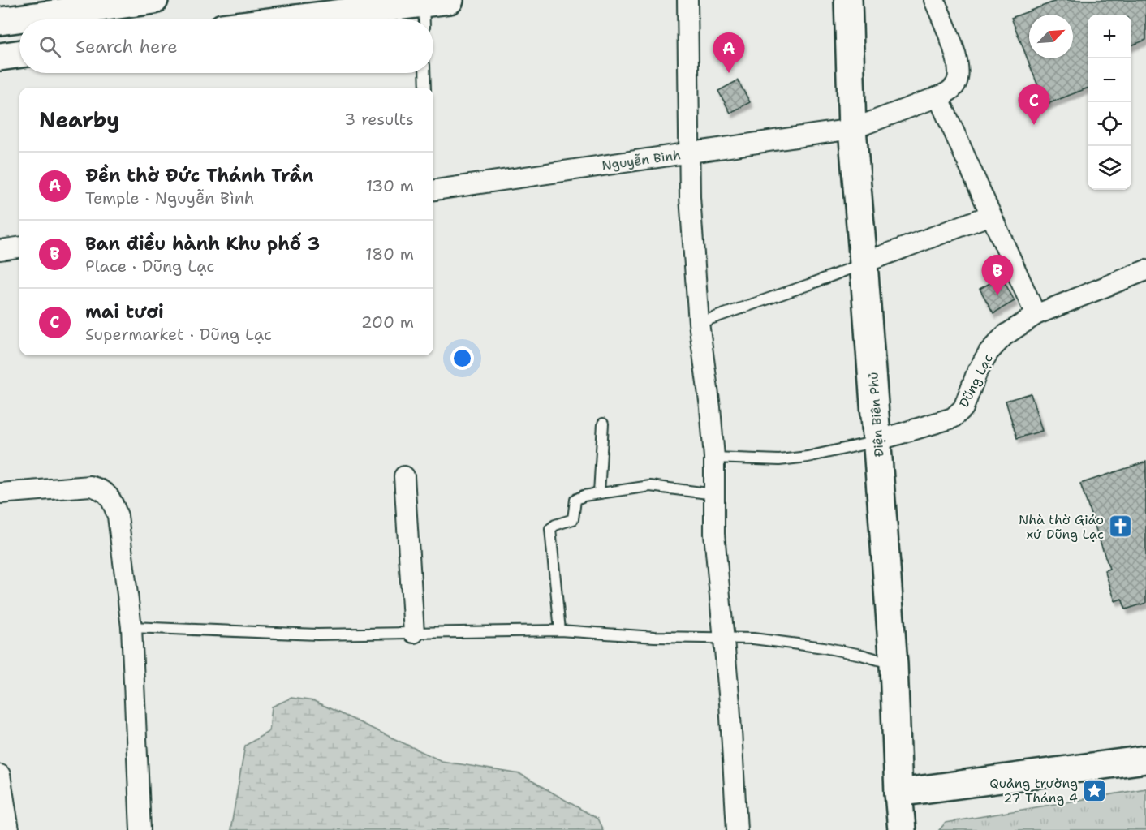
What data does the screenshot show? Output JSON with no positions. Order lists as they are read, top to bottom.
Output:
{
  "streets": {
    "street": ["Nguyễn Bình", "Dũng Lạc", "Điện Biên Phủ"]
  },
  "crossings": [
    ["Nguyễn Bình", "Điện Biên Phủ"],
    ["Dũng Lạc", "Điện Biên Phủ"]
  ],
  "places": {
    "church": ["Nhà thờ Giáo xứ Dũng Lạc"],
    "place": ["Quảng trường 27 Tháng 4"]
  },
  "north": "top right",
  "page": {
    "map_buttons": ["+", "−"],
    "search": "Search here",
    "pins": ["A", "C", "B"],
    "heading": ["Nearby", "3 results"],
    "list": [
      {
        "mark": "A",
        "name": "Đền thờ Đức Thánh Trần",
        "note": "Temple · Nguyễn Bình",
        "value": "130 m"
      },
      {
        "mark": "B",
        "name": "Ban điều hành Khu phố 3",
        "note": "Place · Dũng Lạc",
        "value": "180 m"
      },
      {
        "mark": "C",
        "name": "mai tươi",
        "note": "Supermarket · Dũng Lạc",
        "value": "200 m"
      }
    ]
  }
}
